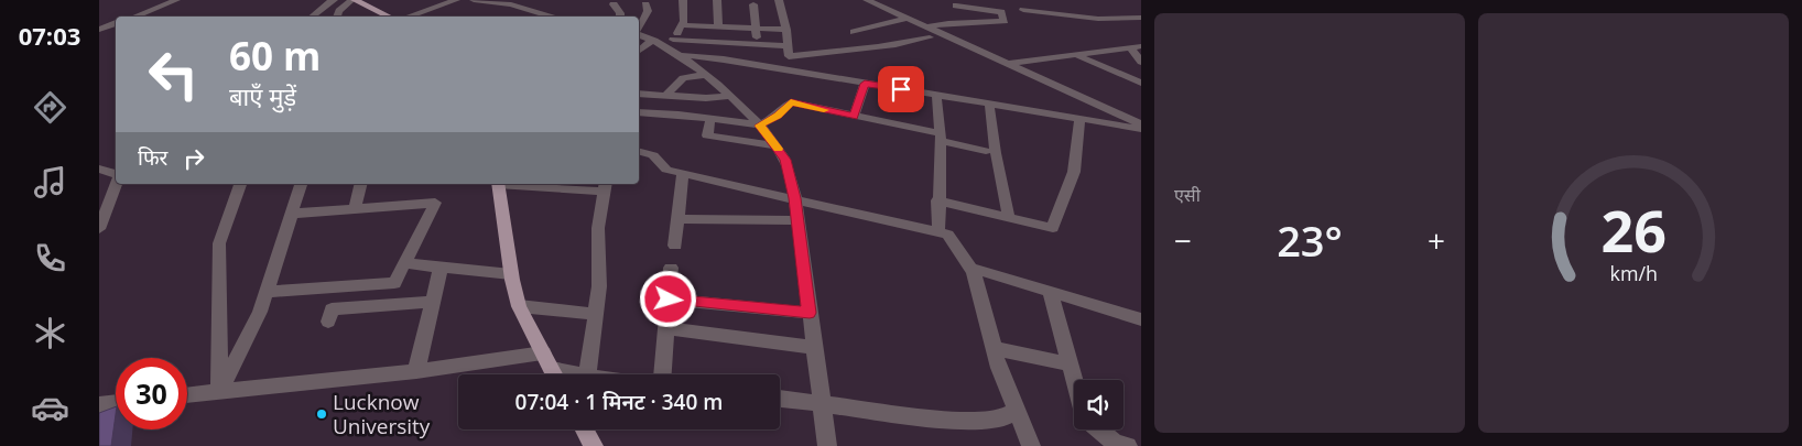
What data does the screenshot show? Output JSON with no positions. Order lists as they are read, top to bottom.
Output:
{
  "places": ["Lucknow University"],
  "page": {
    "tabs": "07:03",
    "tile": "एसी",
    "turn": ["60 m", "बाएँ मुड़ें"],
    "then": "फिर",
    "heat": ["−", "23°", "+"],
    "limit": "30",
    "trip": "07:04 · 1 मिनट · 340 m",
    "gauge": ["26", "km/h"]
  }
}
